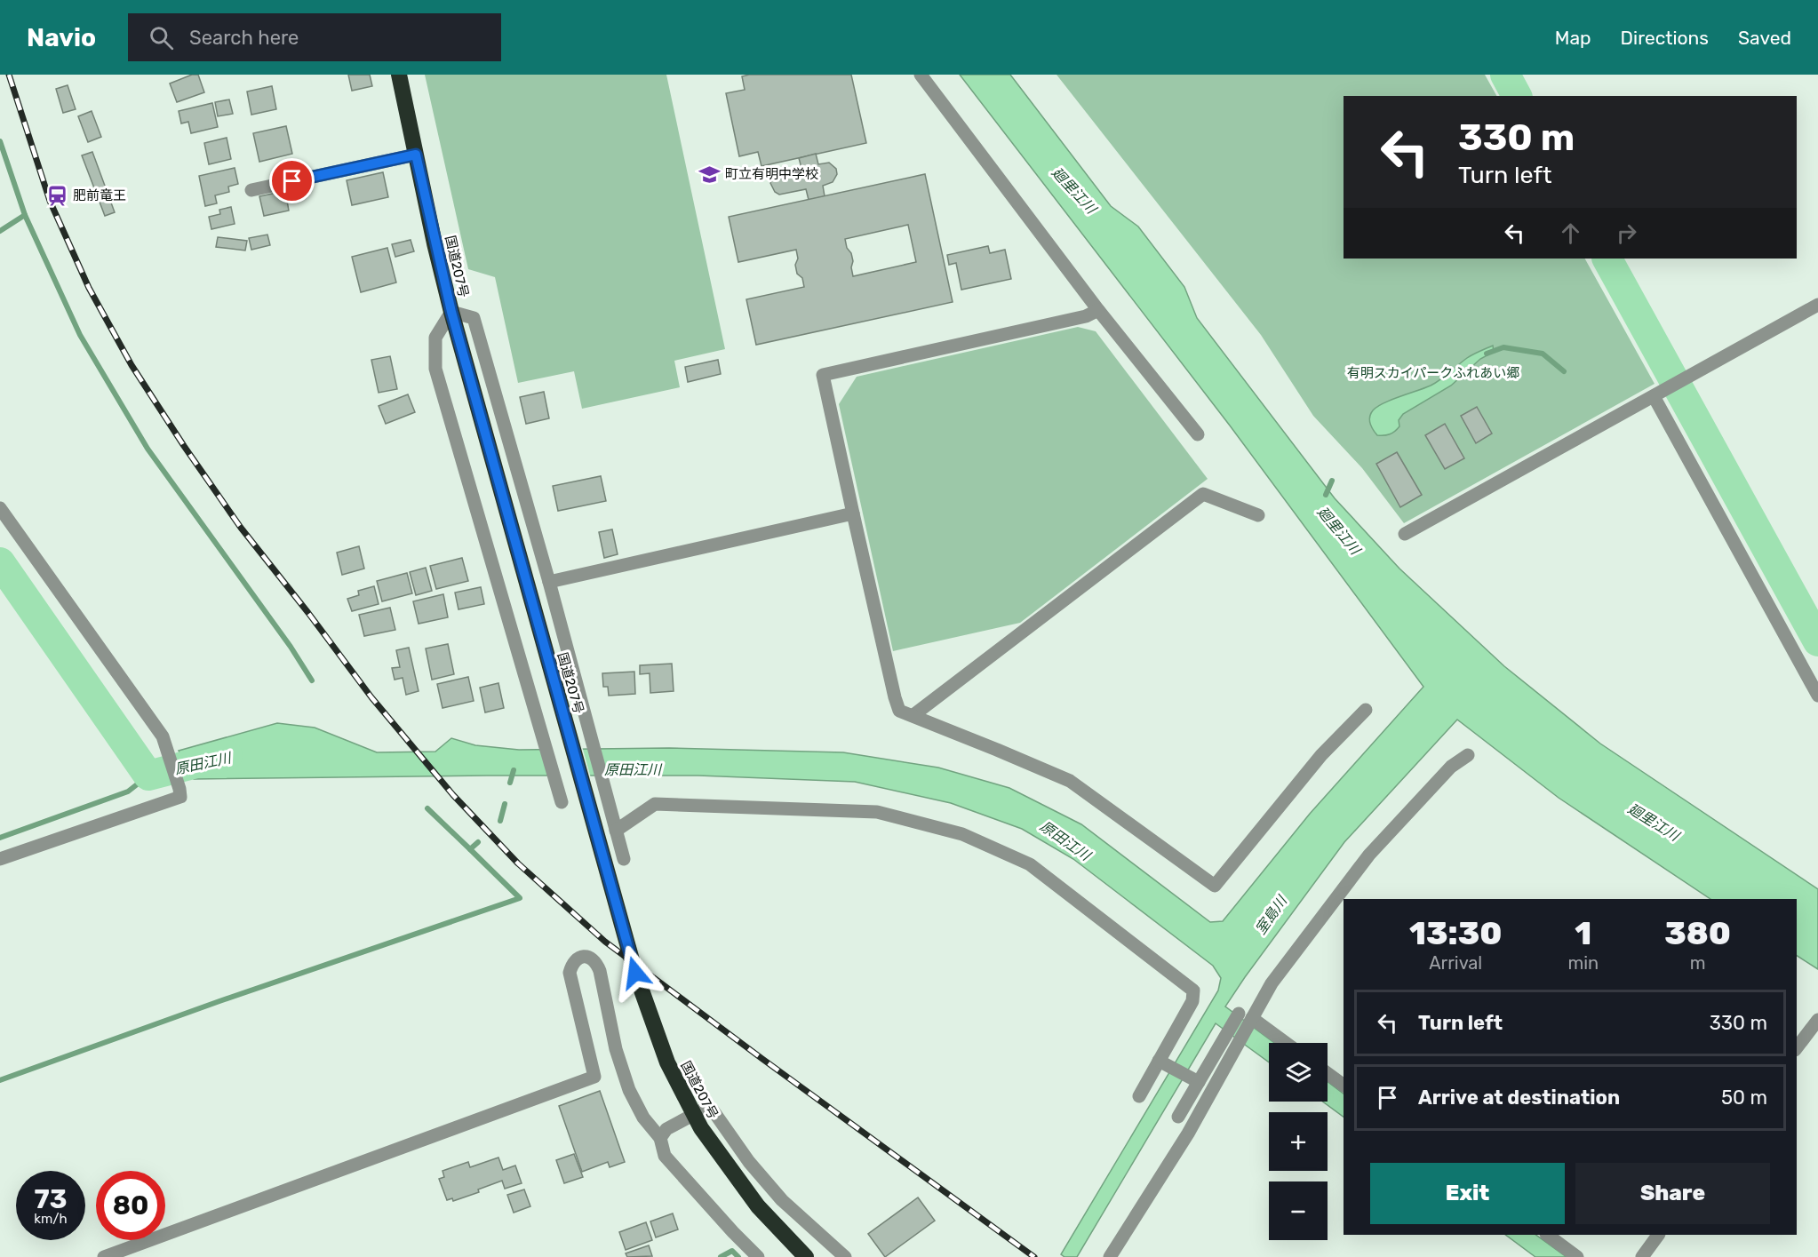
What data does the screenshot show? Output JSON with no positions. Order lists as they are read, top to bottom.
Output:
{
  "streets": {
    "highway": ["国道207号"]
  },
  "water": ["廻里江川", "原田江川", "室島川"],
  "parks": ["有明スカイパークふれあい郷"],
  "places": {
    "school or university": ["町立有明中学校"],
    "station": ["肥前竜王"]
  },
  "page": {
    "header": "Navio",
    "search": "Search here",
    "nav": ["Map", "Directions", "Saved"],
    "turn": ["330 m", "Turn left"],
    "eta": [
      "13:30",
      "Arrival",
      "1",
      "min",
      "380",
      "m"
    ],
    "list": [
      {
        "name": "Turn left",
        "value": "330 m"
      },
      {
        "name": "Arrive at destination",
        "value": "50 m"
      }
    ],
    "map_buttons": ["+", "−"],
    "buttons": ["Exit", "Share"],
    "speed": "73 km/h",
    "limit": "80"
  }
}
